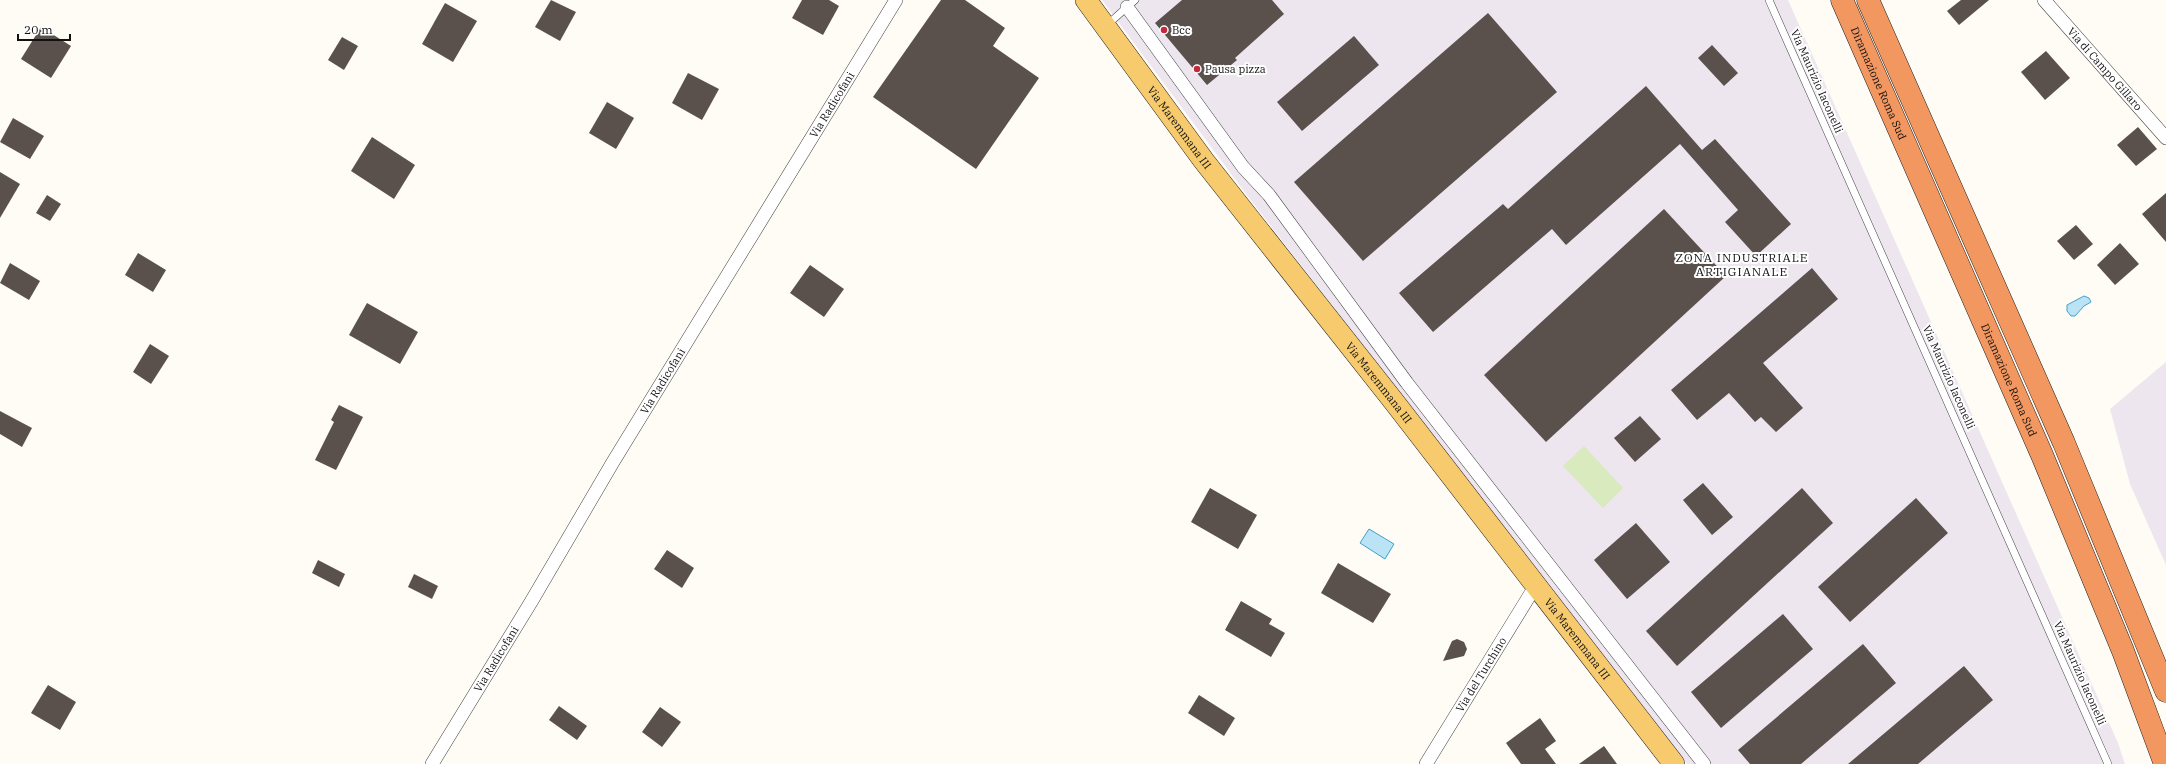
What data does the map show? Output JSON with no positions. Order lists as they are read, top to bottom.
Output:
{
  "streets": {
    "highway": ["Diramazione Roma Sud"],
    "main road": ["Via Maremmana III"],
    "street": ["Via di Campo Gillaro", "Via Radicofani", "Via del Turchino"],
    "lane": ["Via Maurizio Iaconelli"]
  },
  "crossings": [
    ["Via Maremmana III", "Via del Turchino"]
  ],
  "districts": ["ZONA INDUSTRIALE ARTIGIANALE"],
  "places": ["Bcc", "Pausa pizza"],
  "scale_bar": "20 m"
}
